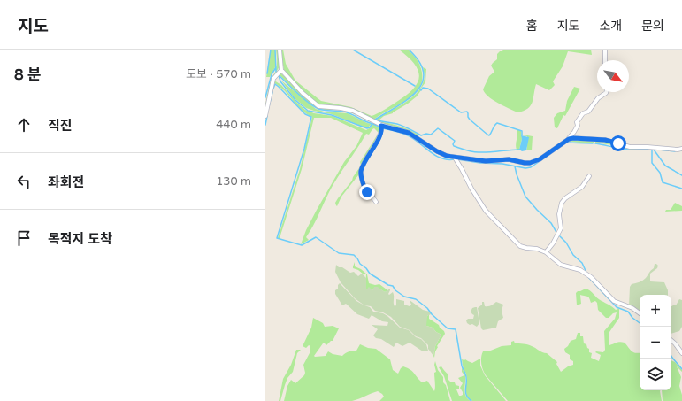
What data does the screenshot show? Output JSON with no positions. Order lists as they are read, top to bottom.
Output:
{
  "north": "bottom right",
  "page": {
    "header": "지도",
    "nav": [
      "홈",
      "지도",
      "소개",
      "문의"
    ],
    "heading": ["8 분", "도보 · 570 m"],
    "list": [
      ["직진", "440 m"],
      ["좌회전", "130 m"],
      "목적지 도착"
    ],
    "map_buttons": ["+", "−"]
  }
}
